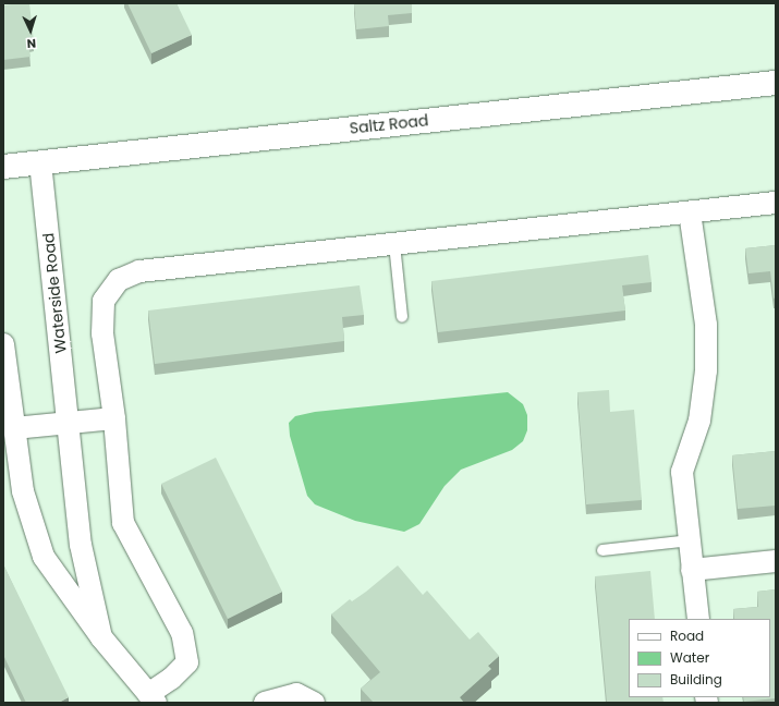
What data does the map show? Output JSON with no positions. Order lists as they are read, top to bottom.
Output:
{
  "streets": {
    "street": ["Saltz Road", "Waterside Road"]
  },
  "crossings": [
    ["Saltz Road", "Waterside Road"]
  ],
  "legend": ["Road", "Water", "Building"],
  "north": "bottom"
}
